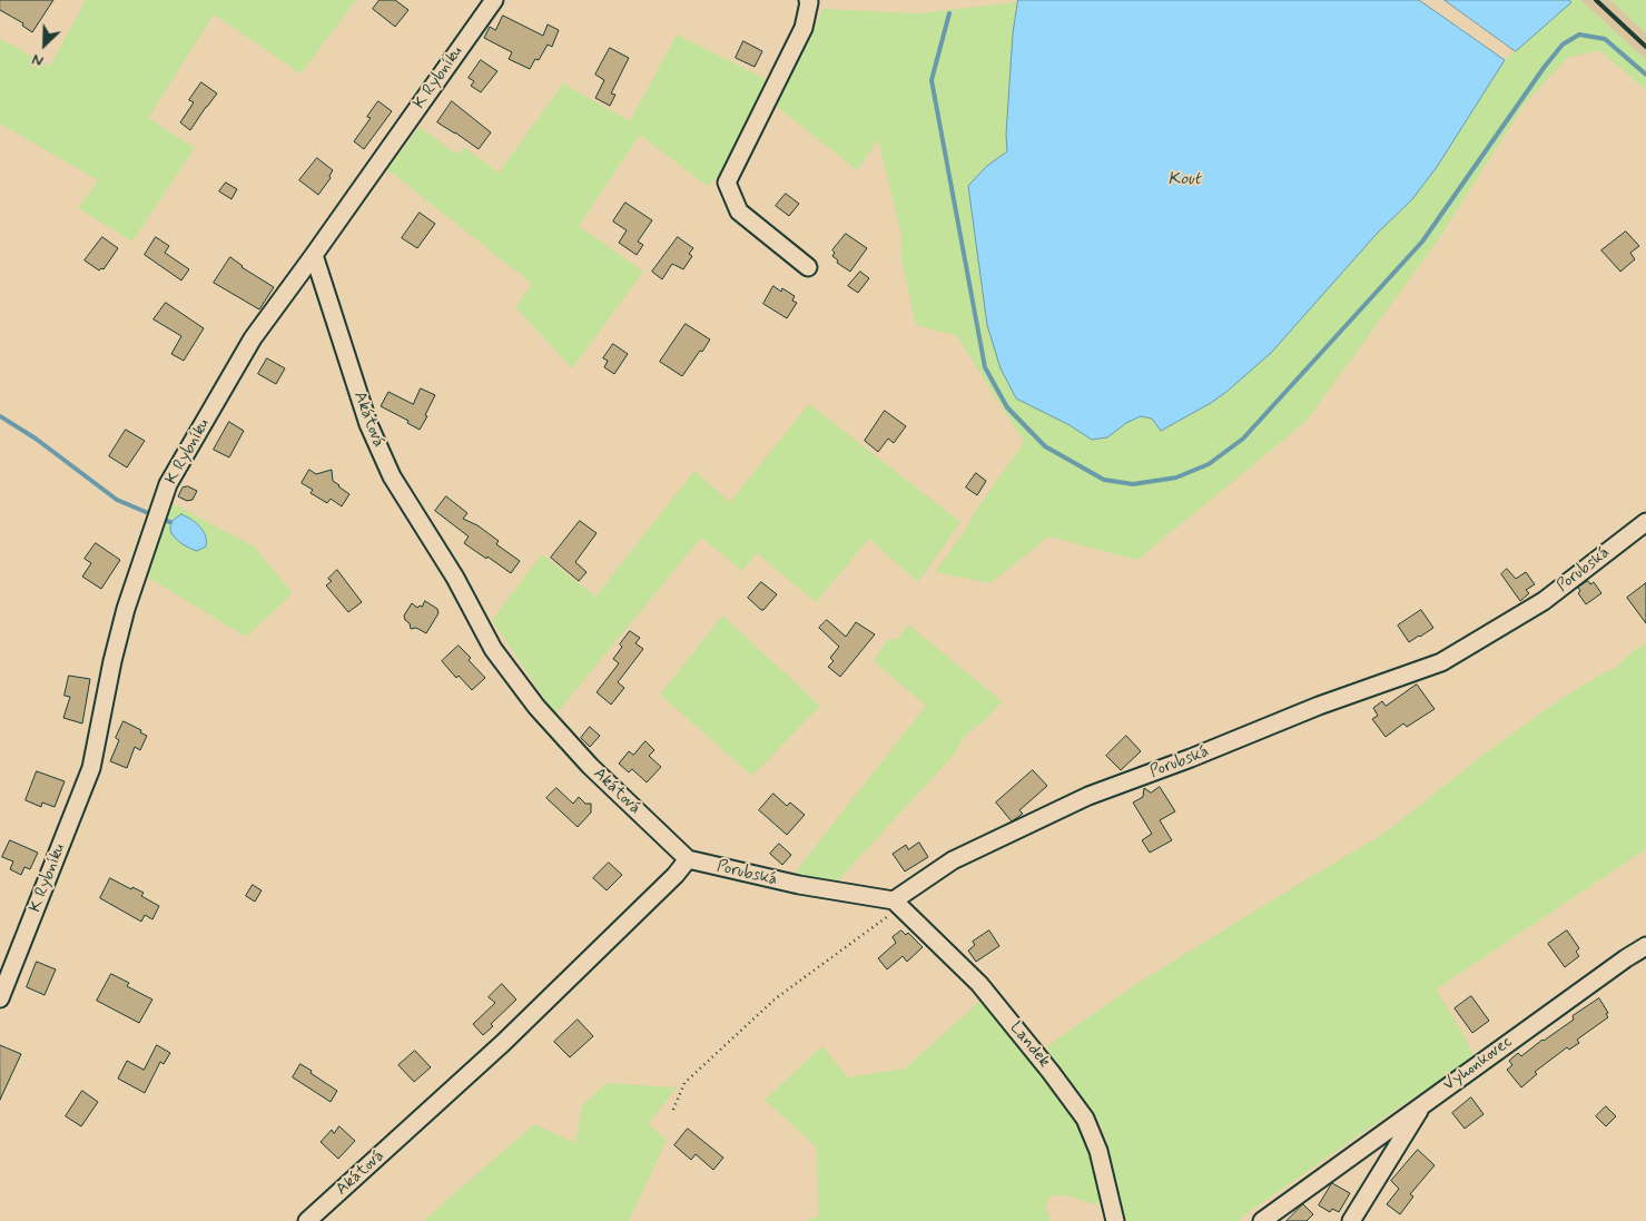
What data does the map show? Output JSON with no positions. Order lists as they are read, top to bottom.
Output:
{
  "streets": {
    "street": [
      "K Rybníku",
      "Akátová",
      "Porubská",
      "Landek",
      "Vyhonkovec"
    ]
  },
  "crossings": [
    ["K Rybníku", "Akátová"],
    ["Akátová", "Porubská"],
    ["Porubská", "Landek"]
  ],
  "water": ["Kout"],
  "north": "bottom left"
}
